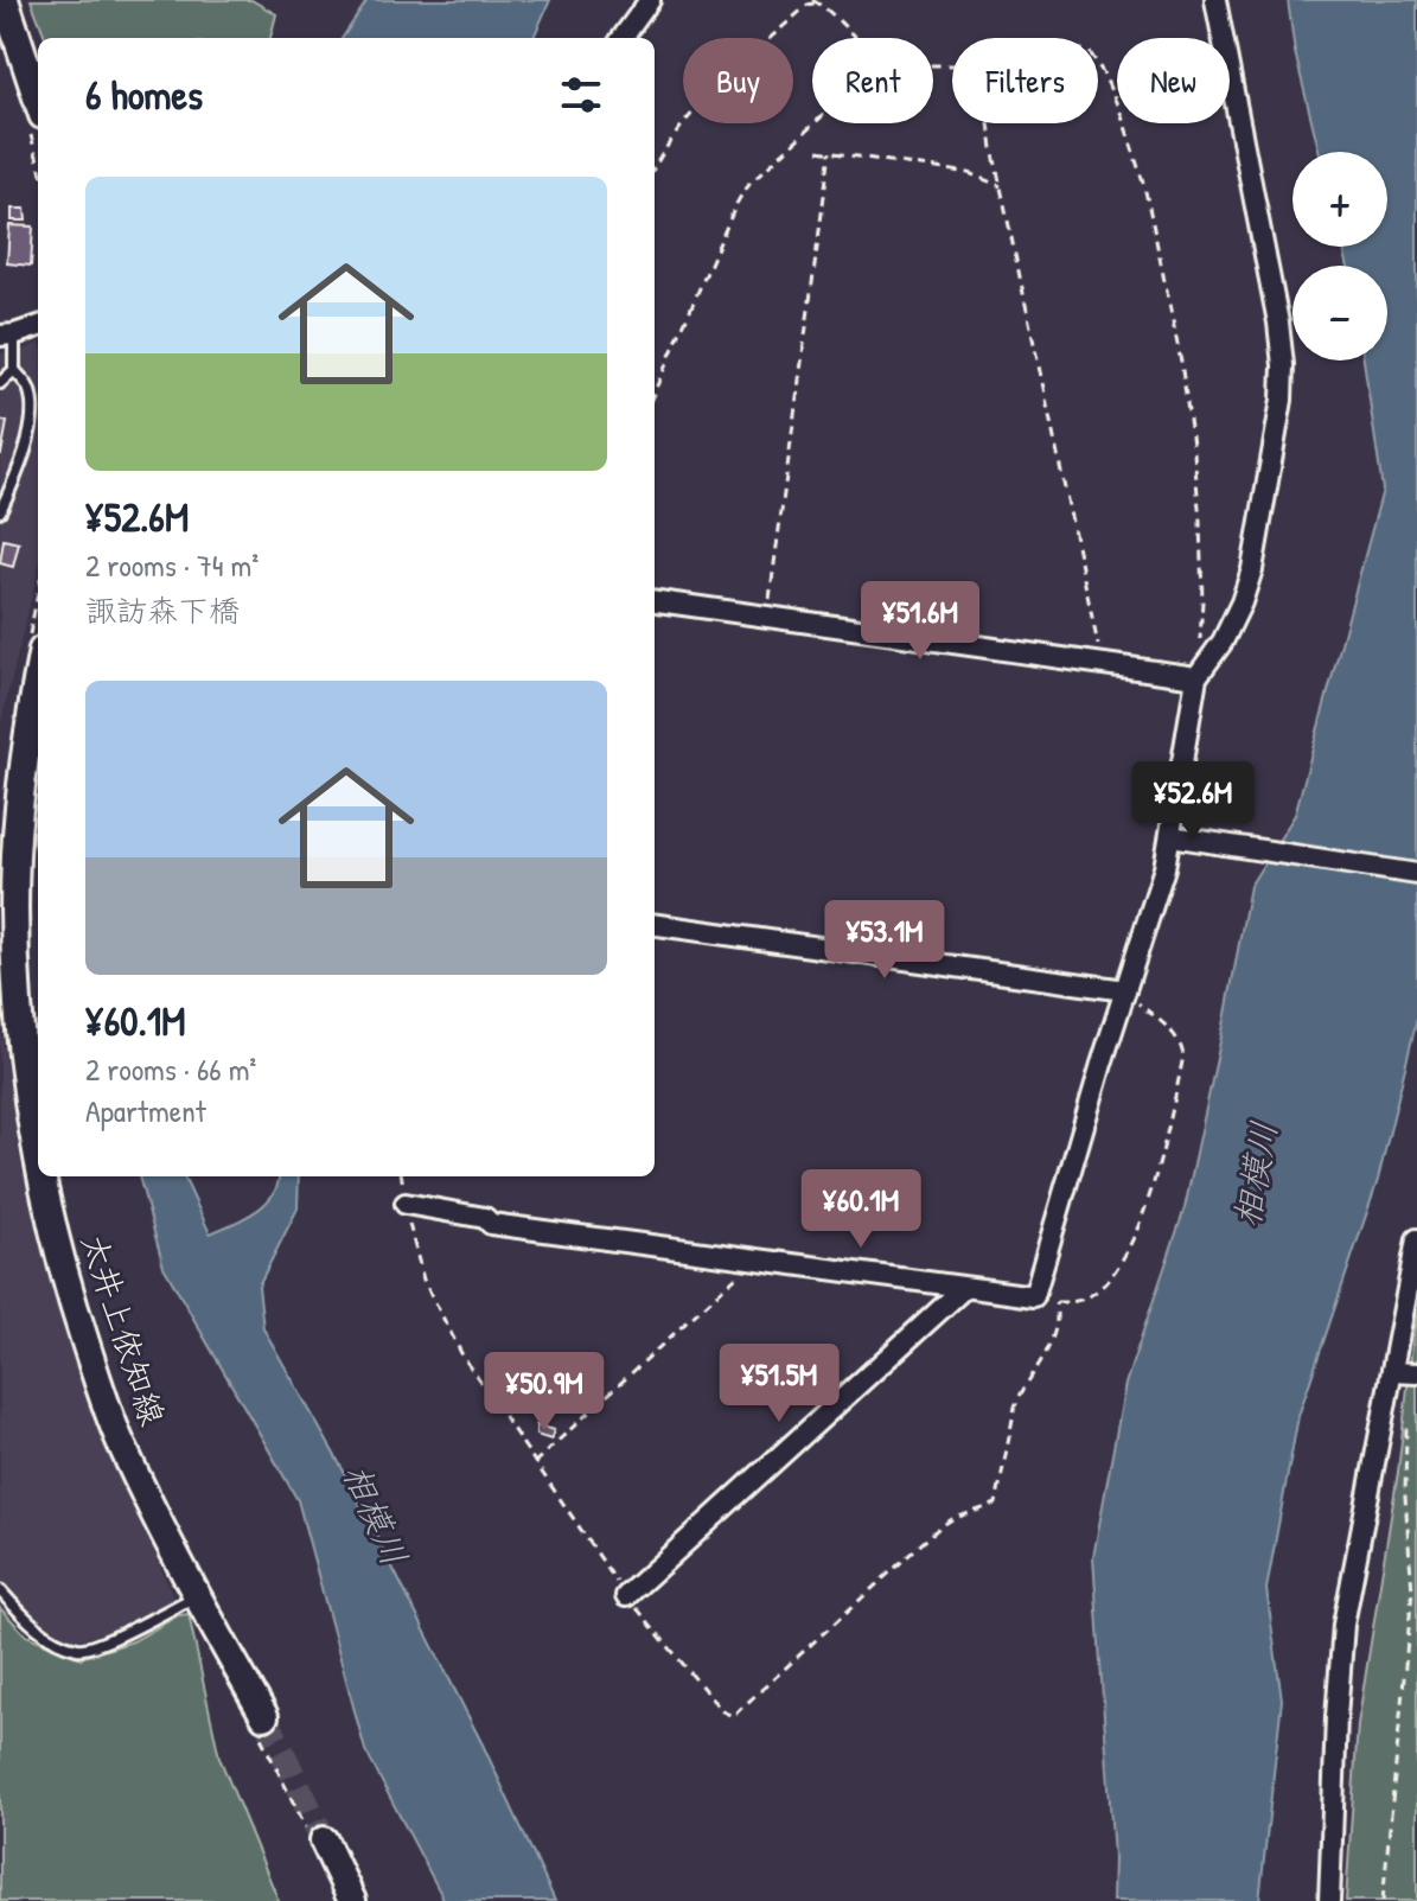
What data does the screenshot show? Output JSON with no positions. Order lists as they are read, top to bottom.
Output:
{
  "streets": {
    "main road": ["太井上依知線"]
  },
  "water": ["相模川"],
  "page": {
    "chip": [
      "Buy",
      "Rent",
      "Filters",
      "New"
    ],
    "heading": "6 homes",
    "map_buttons": ["+", "−"],
    "list": [
      {
        "name": "¥52.6M",
        "note": "2 rooms · 74 m² · 諏訪森下橋"
      },
      {
        "name": "¥60.1M",
        "note": "2 rooms · 66 m² · Apartment"
      }
    ],
    "price": [
      "¥51.6M",
      "¥52.6M",
      "¥53.1M",
      "¥60.1M",
      "¥51.5M",
      "¥50.9M"
    ]
  }
}
